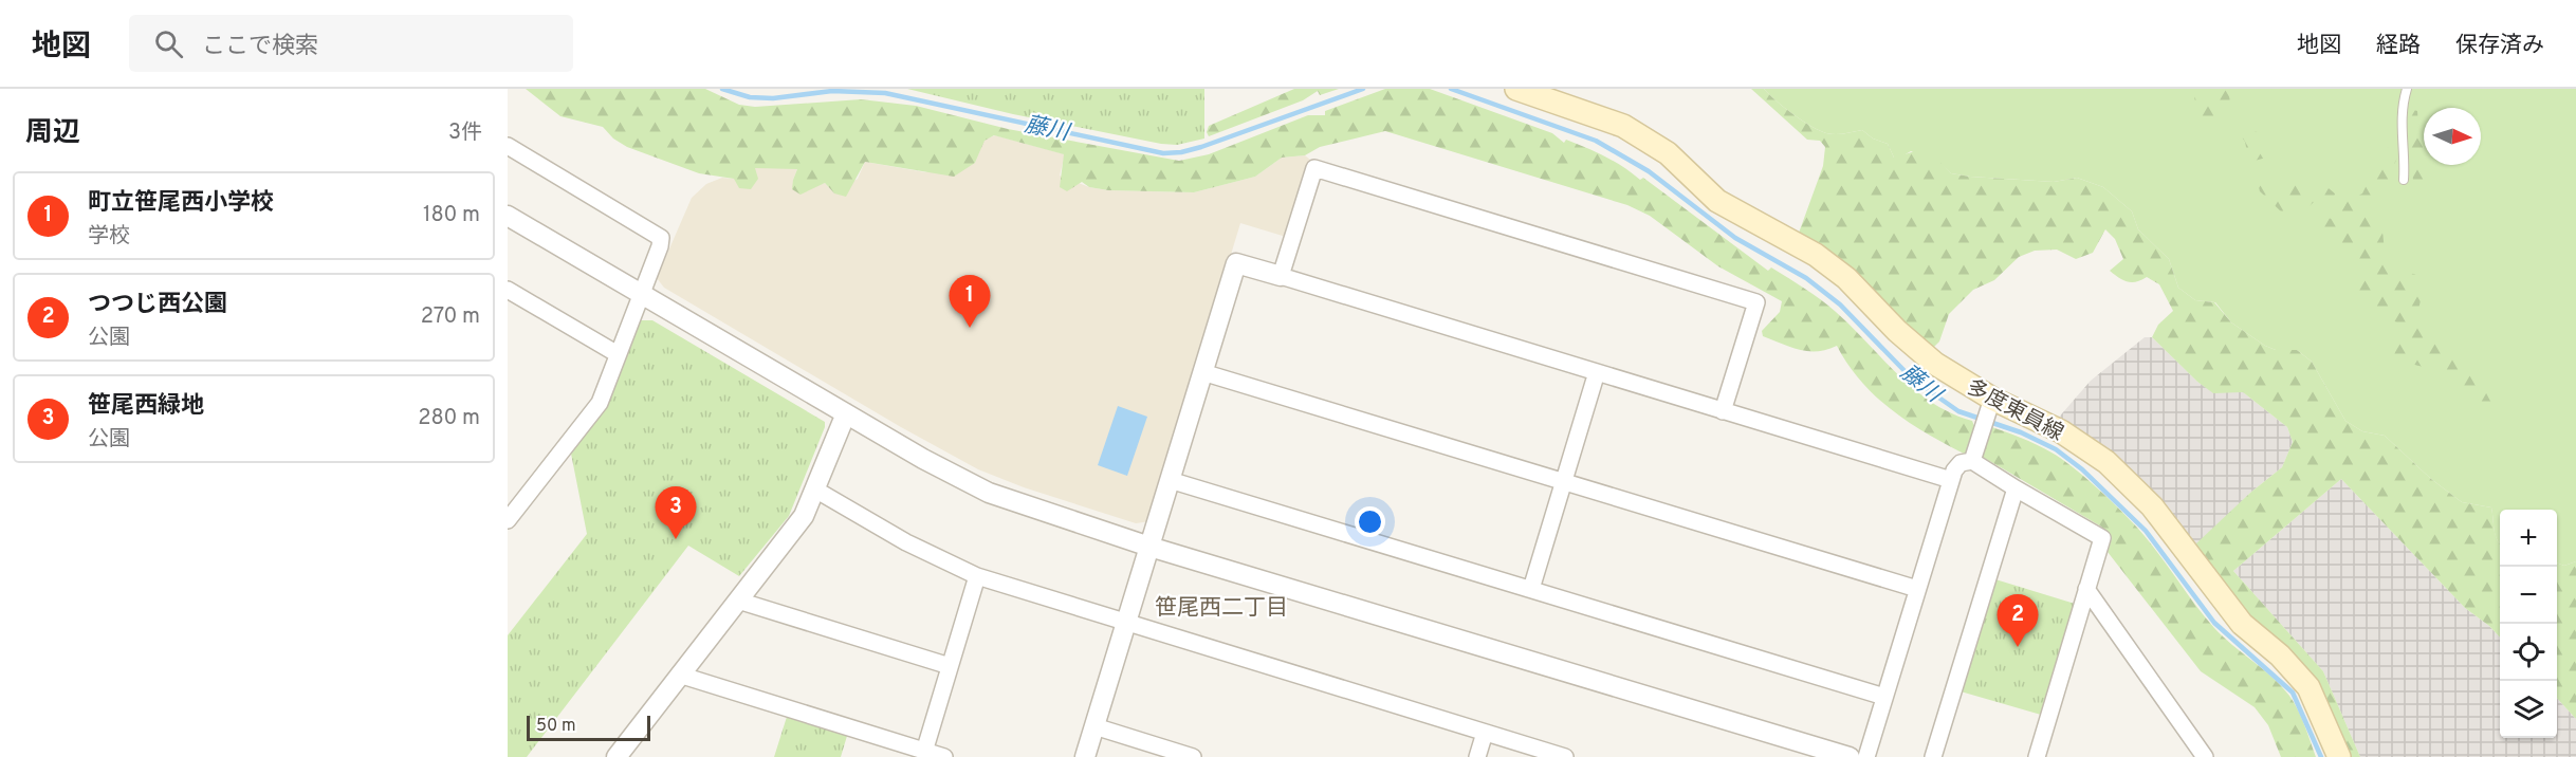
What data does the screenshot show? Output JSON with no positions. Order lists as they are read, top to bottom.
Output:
{
  "streets": {
    "main road": ["多度東員線"]
  },
  "districts": ["笹尾西二丁目"],
  "water": ["藤川"],
  "scale_bar": "50 m",
  "north": "right",
  "page": {
    "header": "地図",
    "search": "ここで検索",
    "nav": ["地図", "経路", "保存済み"],
    "heading": ["周辺", "3件"],
    "list": [
      {
        "mark": "1",
        "name": "町立笹尾西小学校",
        "note": "学校",
        "value": "180 m"
      },
      {
        "mark": "2",
        "name": "つつじ西公園",
        "note": "公園",
        "value": "270 m"
      },
      {
        "mark": "3",
        "name": "笹尾西緑地",
        "note": "公園",
        "value": "280 m"
      }
    ],
    "pins": ["1", "3", "2"],
    "map_buttons": ["+", "−"],
    "scale": "50 m"
  }
}
